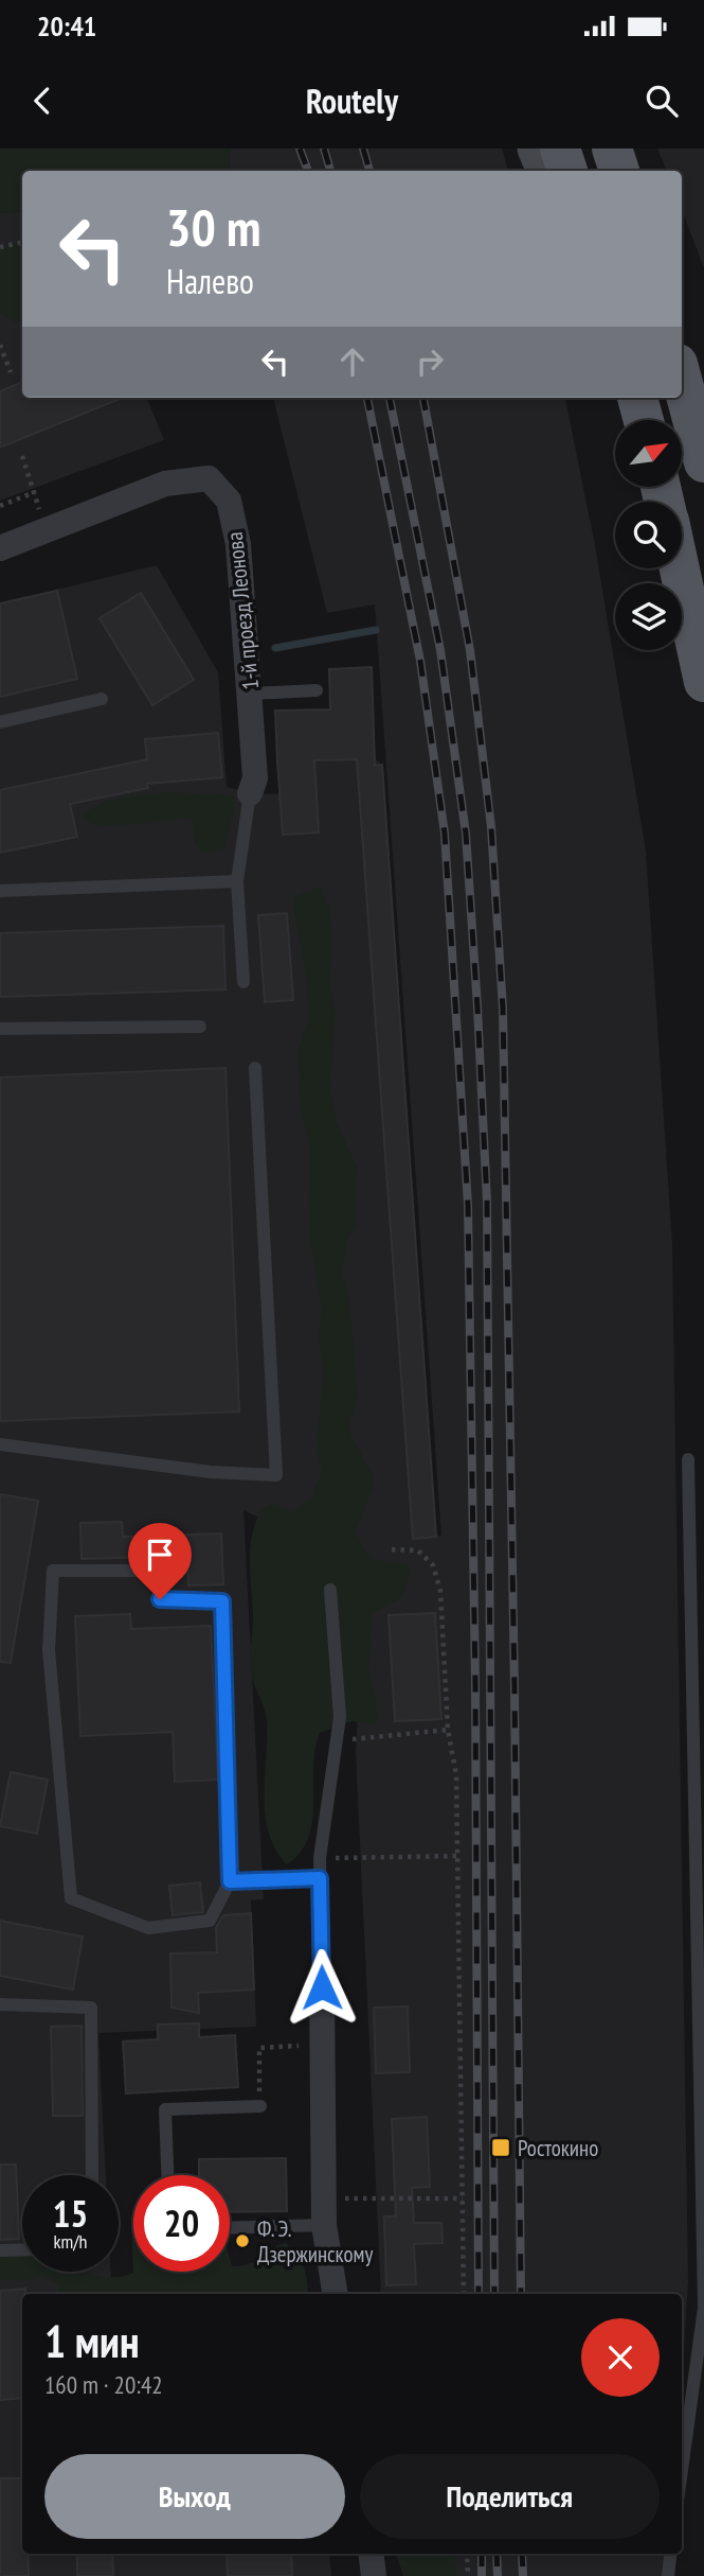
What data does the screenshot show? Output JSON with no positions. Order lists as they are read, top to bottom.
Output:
{
  "streets": {
    "street": ["1-й проезд Леонова"]
  },
  "places": {
    "transit": ["Ростокино"],
    "other": ["Ф. Э. Дзержинскому"]
  },
  "north": "top right",
  "page": {
    "status": "20:41",
    "header": "Routely",
    "turn": ["30 m", "Налево"],
    "speed": "15 km/h",
    "limit": "20",
    "heading": ["1 мин", "160 m · 20:42"],
    "buttons": ["Выход", "Поделиться"]
  }
}
